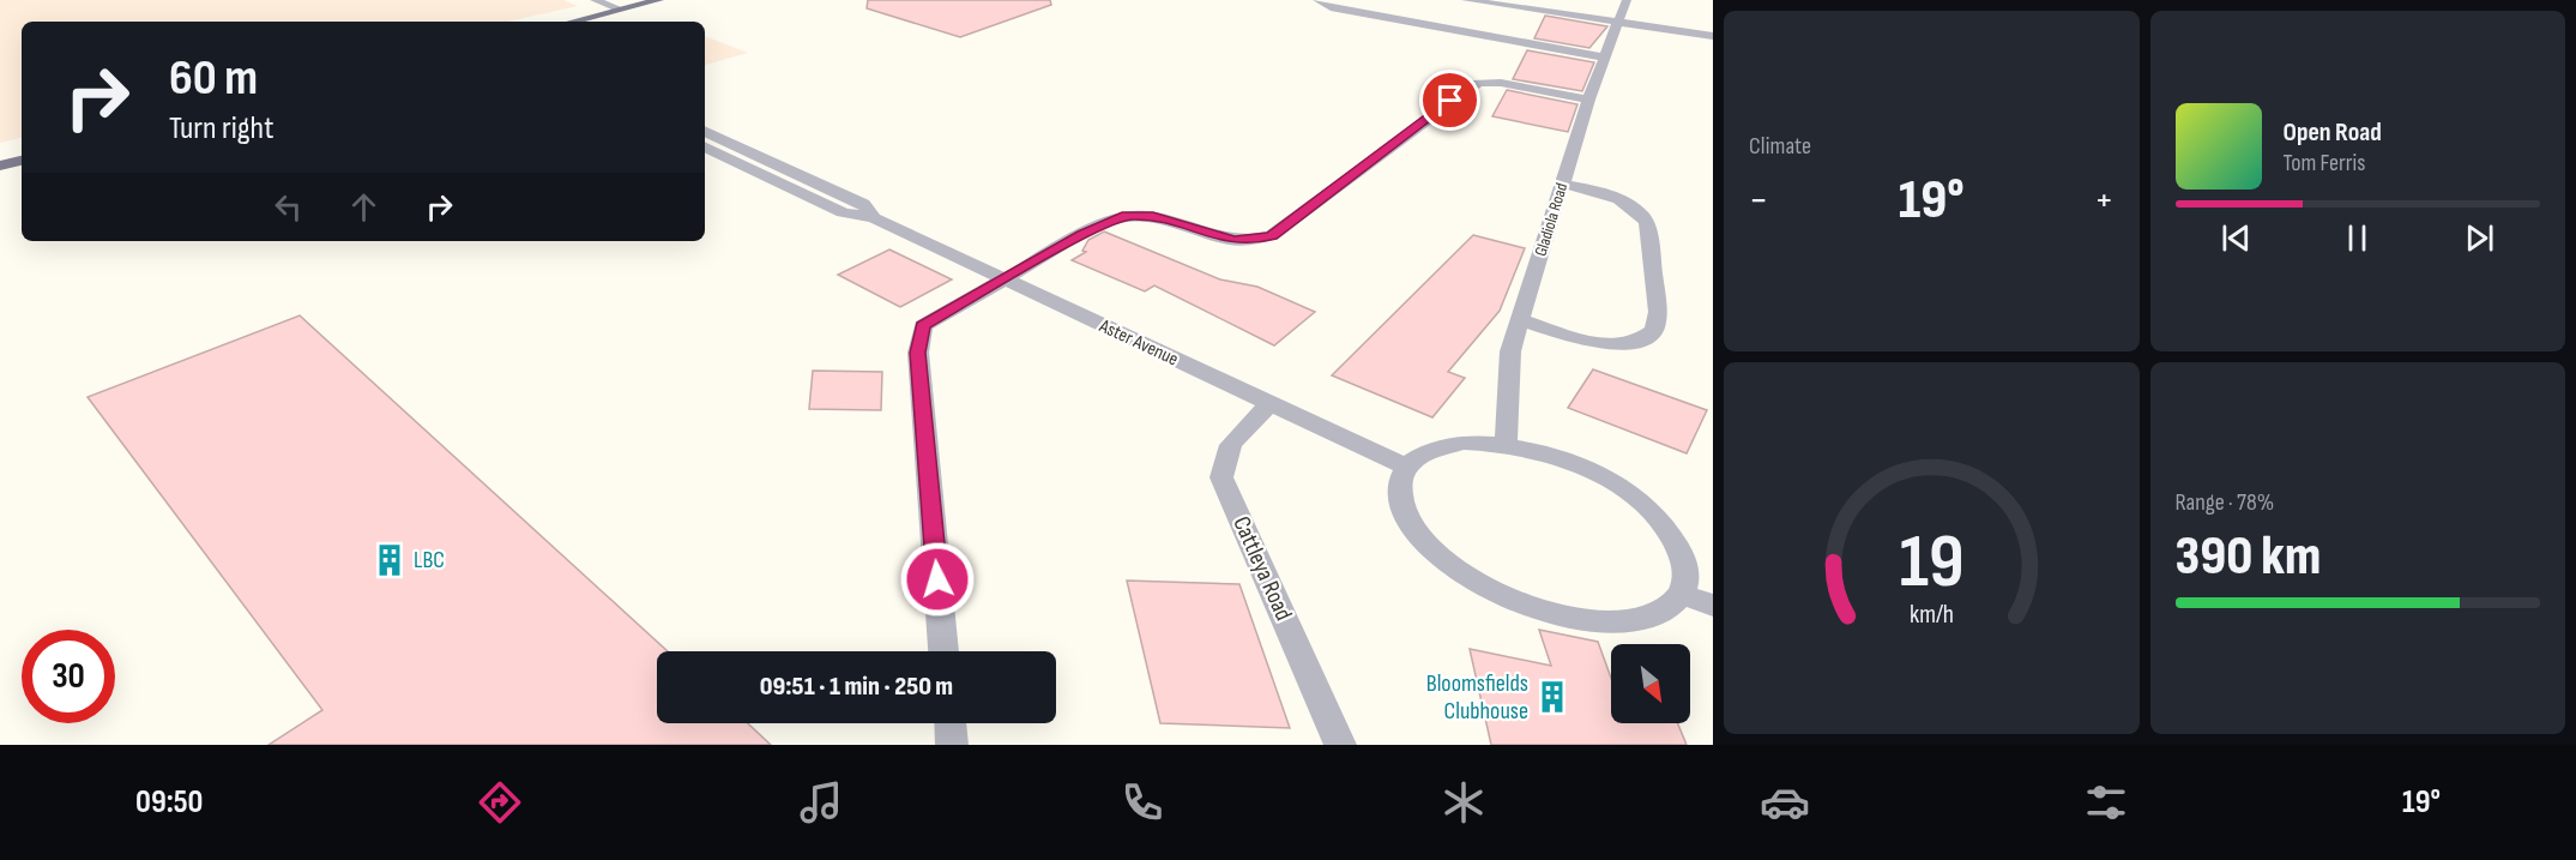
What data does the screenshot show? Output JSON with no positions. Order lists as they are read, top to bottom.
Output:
{
  "streets": {
    "street": ["Gladiola Road", "Aster Avenue", "Cattleya Road"]
  },
  "crossings": [
    ["Aster Avenue", "Cattleya Road"]
  ],
  "places": {
    "building": ["LBC", "Bloomsfields Clubhouse"]
  },
  "north": "bottom right",
  "page": {
    "tile": [
      "Climate",
      ["Range · 78%", "390 km"]
    ],
    "turn": ["60 m", "Turn right"],
    "song": ["Open Road", "Tom Ferris"],
    "heat": ["−", "19°", "+"],
    "limit": "30",
    "trip": "09:51 · 1 min · 250 m",
    "tabs": ["09:50", "19°"],
    "gauge": ["19", "km/h"]
  }
}
